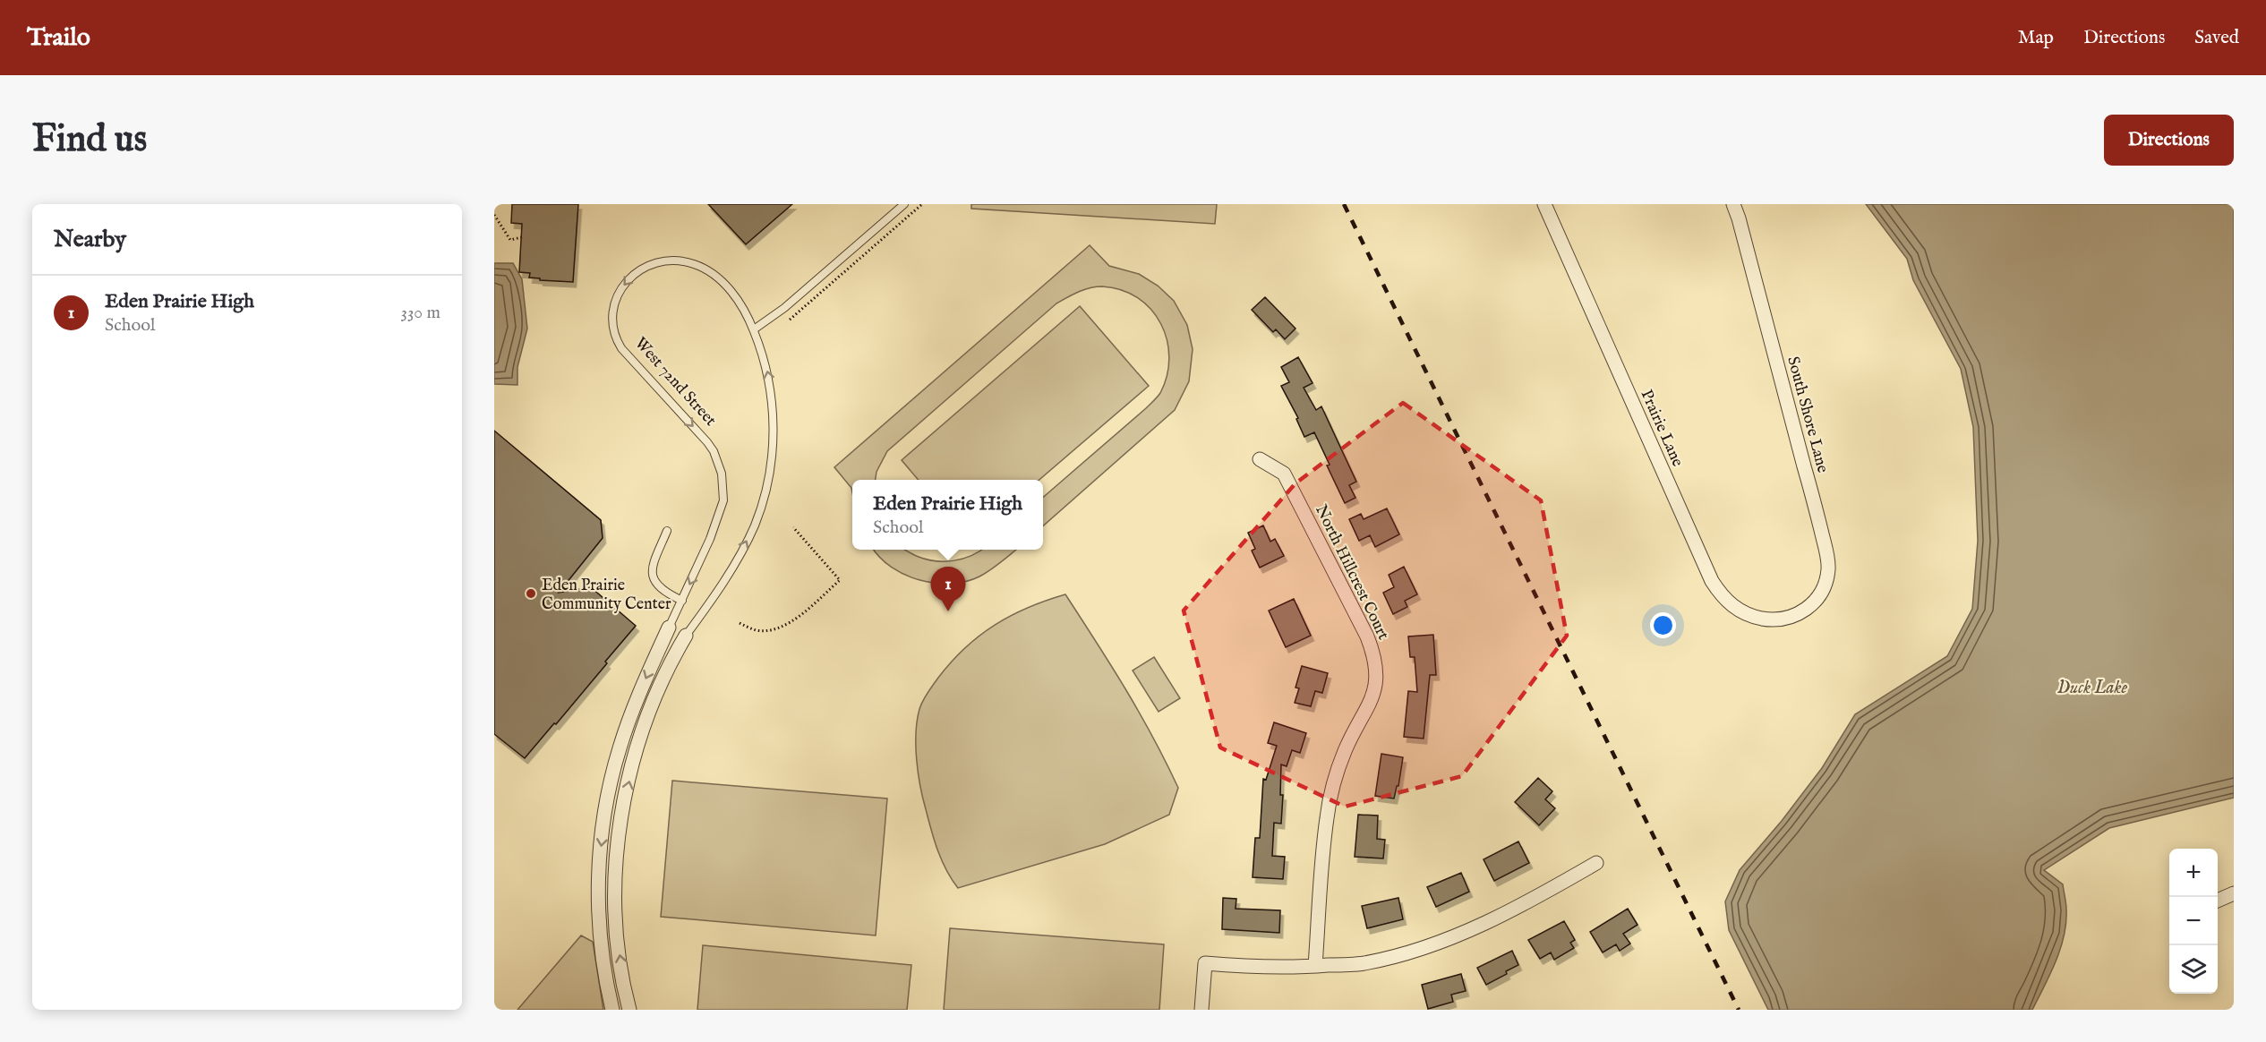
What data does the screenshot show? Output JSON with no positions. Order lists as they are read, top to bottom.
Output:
{
  "streets": {
    "street": [
      "West 72nd Street",
      "South Shore Lane",
      "Prairie Lane",
      "North Hillcrest Court"
    ]
  },
  "crossings": [
    ["South Shore Lane", "Prairie Lane"]
  ],
  "water": ["Duck Lake"],
  "places": ["Eden Prairie Community Center"],
  "page": {
    "header": "Trailo",
    "nav": ["Map", "Directions", "Saved"],
    "buttons": "Directions",
    "title": "Find us",
    "heading": "Nearby",
    "list": [
      {
        "mark": "1",
        "name": "Eden Prairie High",
        "note": "School",
        "value": "330 m"
      }
    ],
    "popup": ["Eden Prairie High", "School"],
    "pins": "1",
    "map_buttons": ["+", "−"]
  }
}
